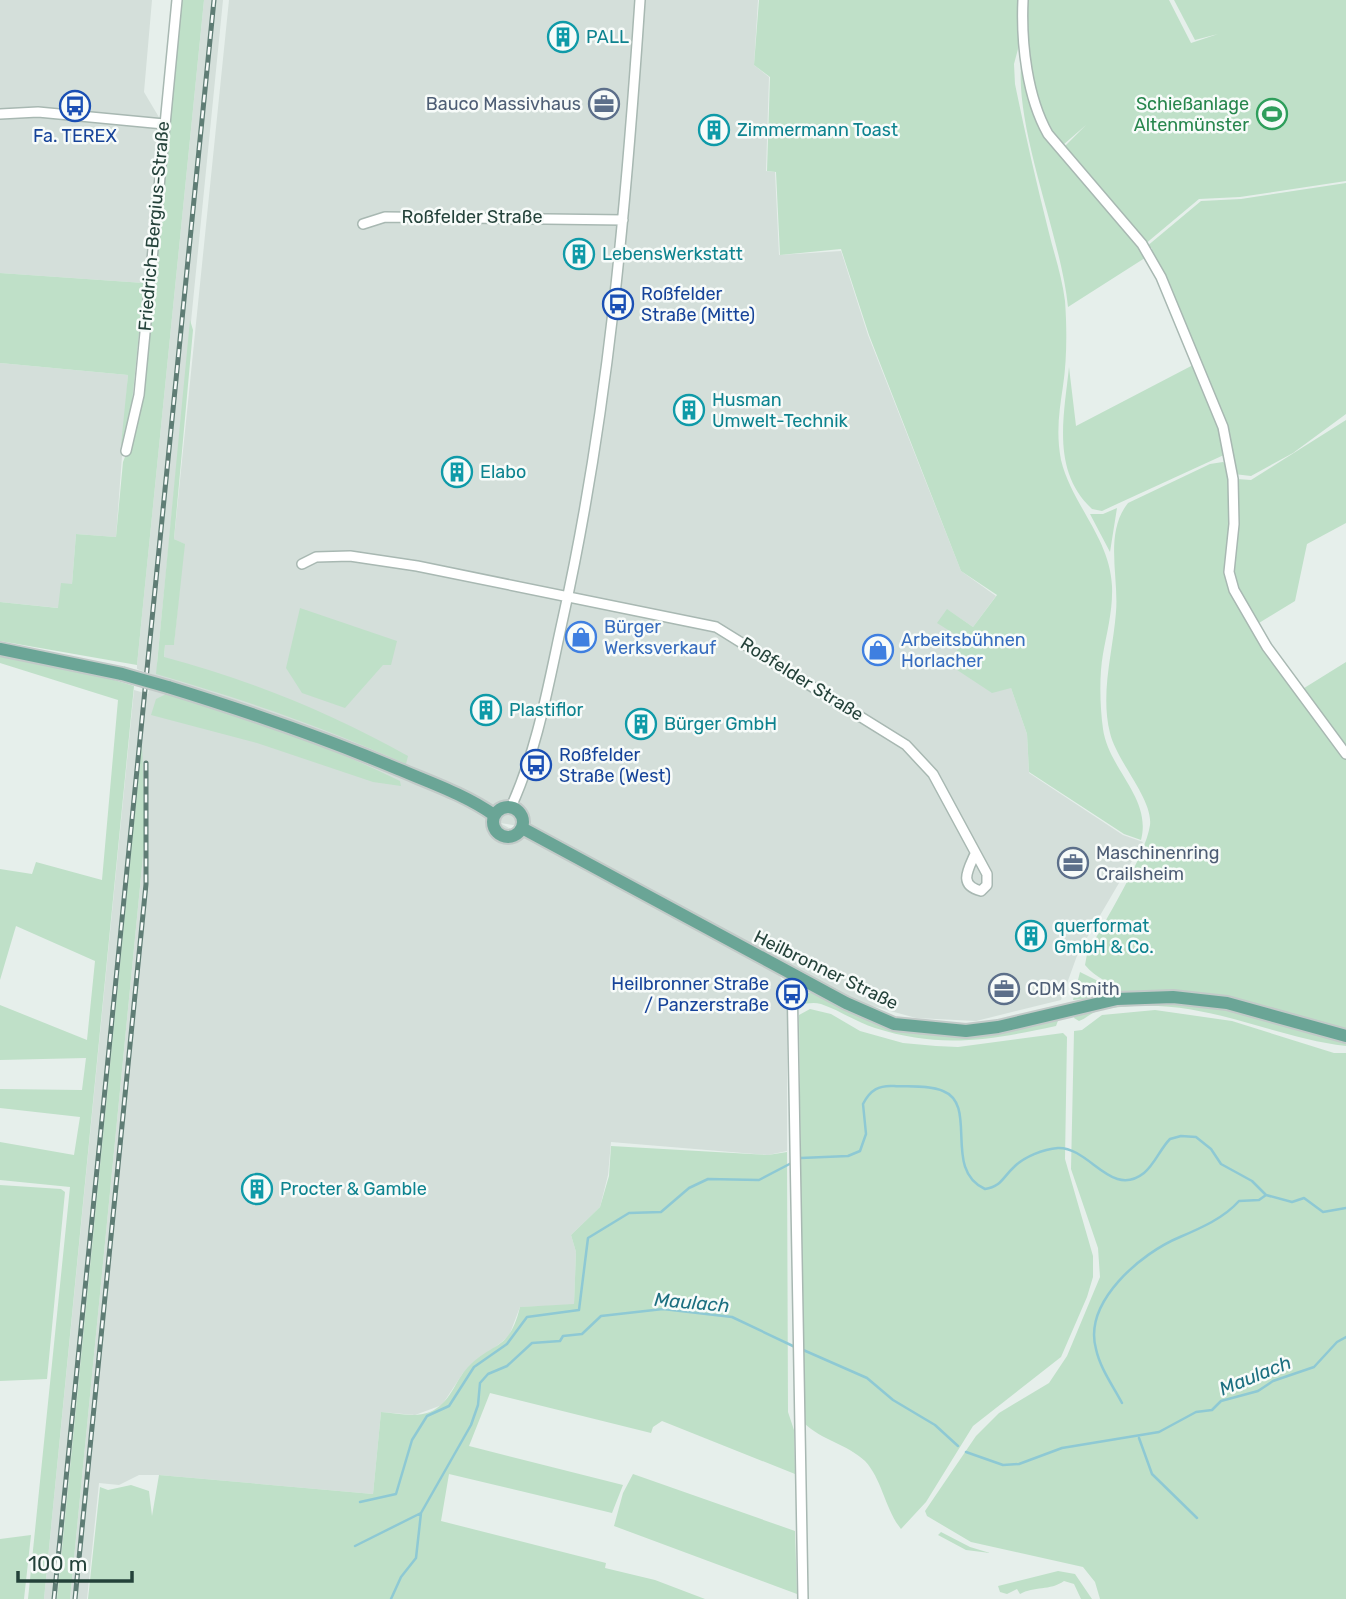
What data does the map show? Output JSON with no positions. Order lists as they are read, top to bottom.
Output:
{
  "streets": {
    "main road": ["Heilbronner Straße"],
    "street": ["Roßfelder Straße", "Friedrich-Bergius-Straße"]
  },
  "water": ["Maulach"],
  "places": {
    "building": [
      "PALL",
      "Zimmermann Toast",
      "LebensWerkstatt",
      "Husman Umwelt-Technik",
      "Elabo",
      "Plastiflor",
      "Bürger GmbH",
      "querformat GmbH & Co.",
      "Procter & Gamble"
    ],
    "office": ["Bauco Massivhaus", "Maschinenring Crailsheim", "CDM Smith"],
    "bus stop": [
      "Fa. TEREX",
      "Roßfelder Straße (Mitte)",
      "Roßfelder Straße (West)",
      "Heilbronner Straße / Panzerstraße"
    ],
    "sports": ["Schießanlage Altenmünster"],
    "shop": ["Bürger Werksverkauf", "Arbeitsbühnen Horlacher"]
  },
  "scale_bar": "100 m"
}
